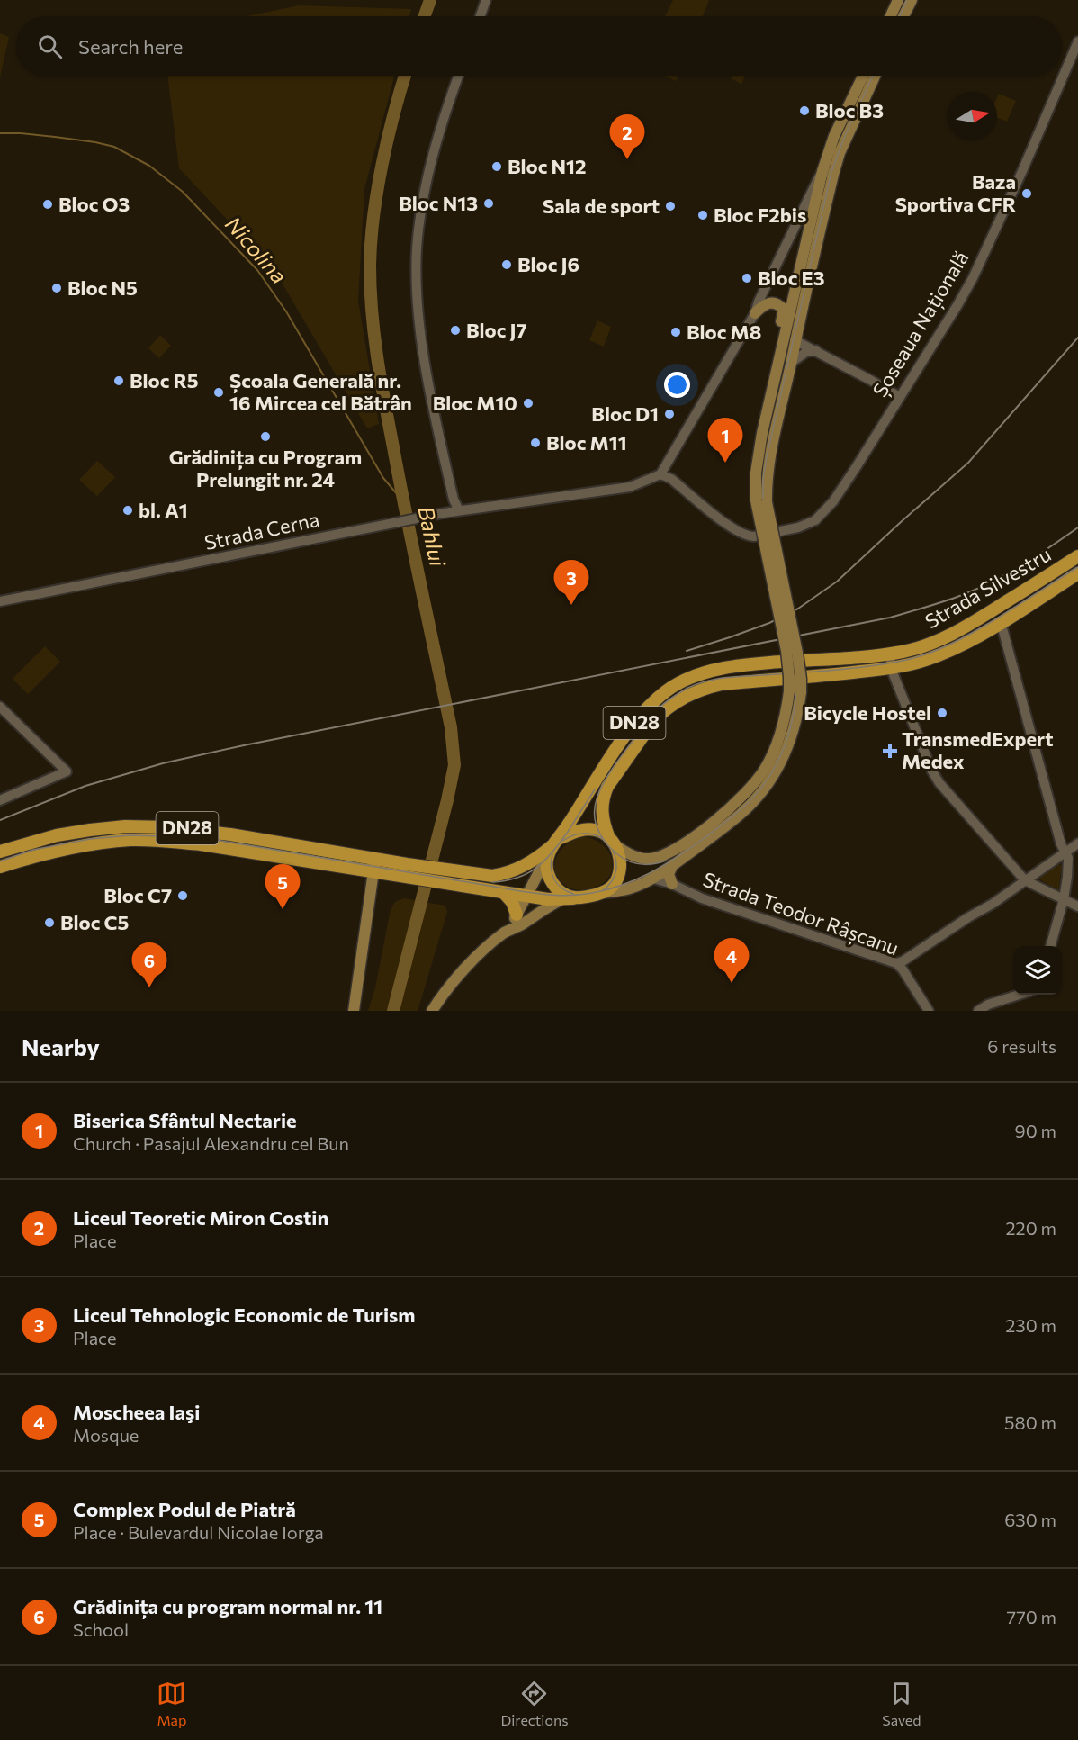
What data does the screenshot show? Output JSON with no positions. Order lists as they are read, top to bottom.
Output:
{
  "streets": {
    "main road": ["Strada Silvestru", "DN28"],
    "street": ["Șoseaua Națională", "Strada Cerna", "Strada Teodor Râșcanu"]
  },
  "crossings": [
    ["Șoseaua Națională", "Strada Cerna"],
    ["Strada Silvestru", "DN28"]
  ],
  "water": ["Nicolina", "Bahlui"],
  "places": {
    "other": [
      "Bloc B3",
      "Bloc N12",
      "Baza Sportiva CFR",
      "Bloc N13",
      "Bloc O3",
      "Sala de sport",
      "Bloc F2bis",
      "Bloc J6",
      "Bloc E3",
      "Bloc N5",
      "Bloc J7",
      "Bloc M8",
      "Bloc R5",
      "Școala Generală nr. 16 Mircea cel Bătrân",
      "Bloc M10",
      "Bloc D1",
      "Grădinița cu Program Prelungit nr. 24",
      "Bloc M11",
      "bl. A1",
      "Bicycle Hostel",
      "Bloc C7",
      "Bloc C5"
    ],
    "health": ["TransmedExpert Medex"]
  },
  "north": "right",
  "page": {
    "search": "Search here",
    "pins": [
      "2",
      "1",
      "3",
      "5",
      "4",
      "6"
    ],
    "heading": ["Nearby", "6 results"],
    "list": [
      {
        "mark": "1",
        "name": "Biserica Sfântul Nectarie",
        "note": "Church · Pasajul Alexandru cel Bun",
        "value": "90 m"
      },
      {
        "mark": "2",
        "name": "Liceul Teoretic Miron Costin",
        "note": "Place",
        "value": "220 m"
      },
      {
        "mark": "3",
        "name": "Liceul Tehnologic Economic de Turism",
        "note": "Place",
        "value": "230 m"
      },
      {
        "mark": "4",
        "name": "Moscheea Iaşi",
        "note": "Mosque",
        "value": "580 m"
      },
      {
        "mark": "5",
        "name": "Complex Podul de Piatră",
        "note": "Place · Bulevardul Nicolae Iorga",
        "value": "630 m"
      },
      {
        "mark": "6",
        "name": "Grădinița cu program normal nr. 11",
        "note": "School",
        "value": "770 m"
      }
    ],
    "nav": ["Map", "Directions", "Saved"]
  }
}
